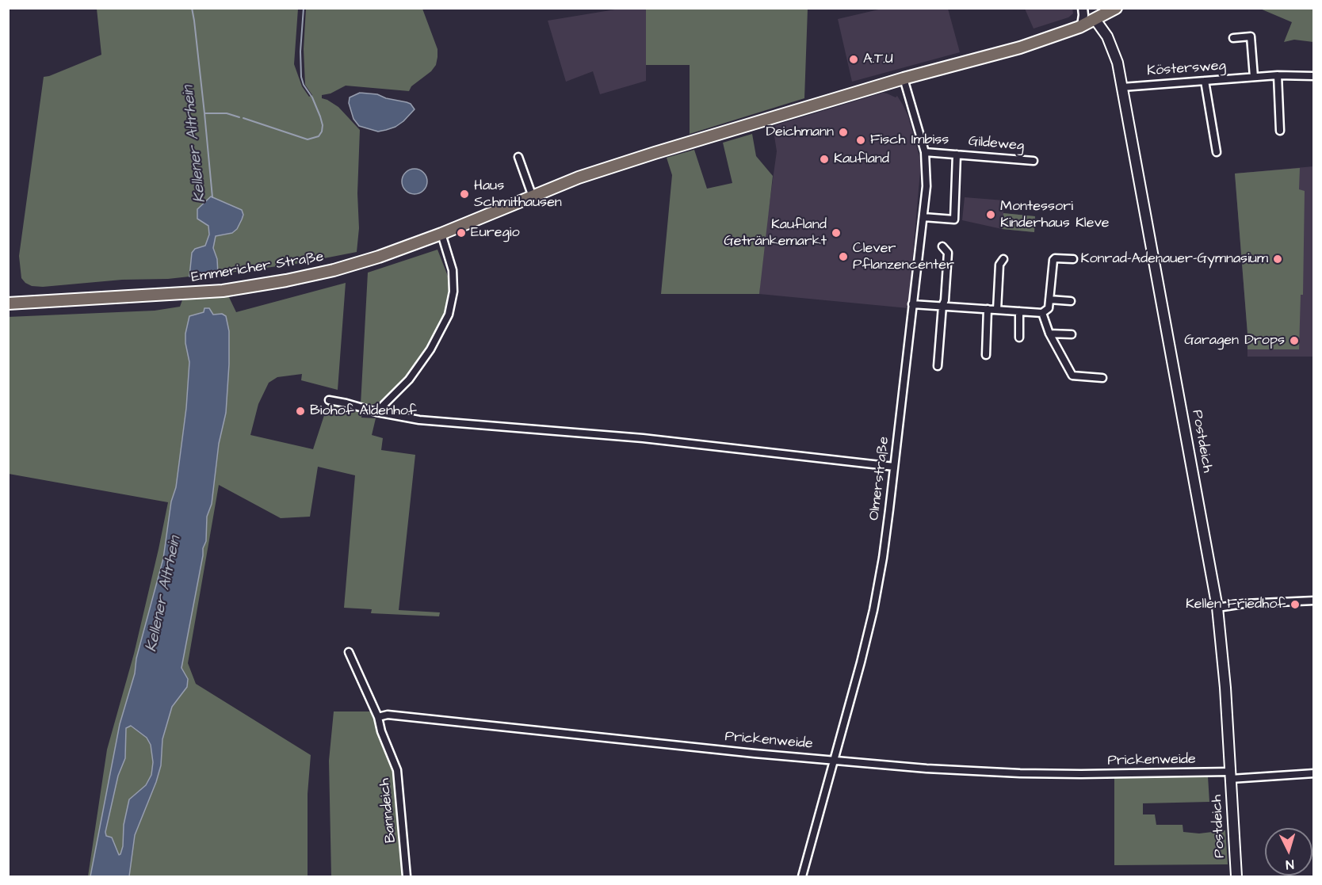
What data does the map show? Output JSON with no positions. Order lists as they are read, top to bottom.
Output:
{
  "streets": {
    "main road": ["Emmericher Straße", "Postdeich"],
    "street": [
      "Köstersweg",
      "Gildeweg",
      "Olmerstraße",
      "Prickenweide",
      "Banndeich"
    ]
  },
  "crossings": [
    ["Köstersweg", "Postdeich"],
    ["Gildeweg", "Olmerstraße"],
    ["Emmericher Straße", "Postdeich"],
    ["Emmericher Straße", "Olmerstraße"],
    ["Postdeich", "Prickenweide"],
    ["Olmerstraße", "Prickenweide"],
    ["Prickenweide", "Banndeich"]
  ],
  "water": ["Kellener Altrhein"],
  "places": [
    "A.T.U",
    "Deichmann",
    "Fisch Imbiss",
    "Kaufland",
    "Haus Schmithausen",
    "Montessori Kinderhaus Kleve",
    "Euregio",
    "Kaufland Getränkemarkt",
    "Clever Pflanzencenter",
    "Konrad-Adenauer-Gymnasium",
    "Garagen Drops",
    "Biohof Aldenhof",
    "Kellen Friedhof"
  ],
  "north": "bottom"
}
